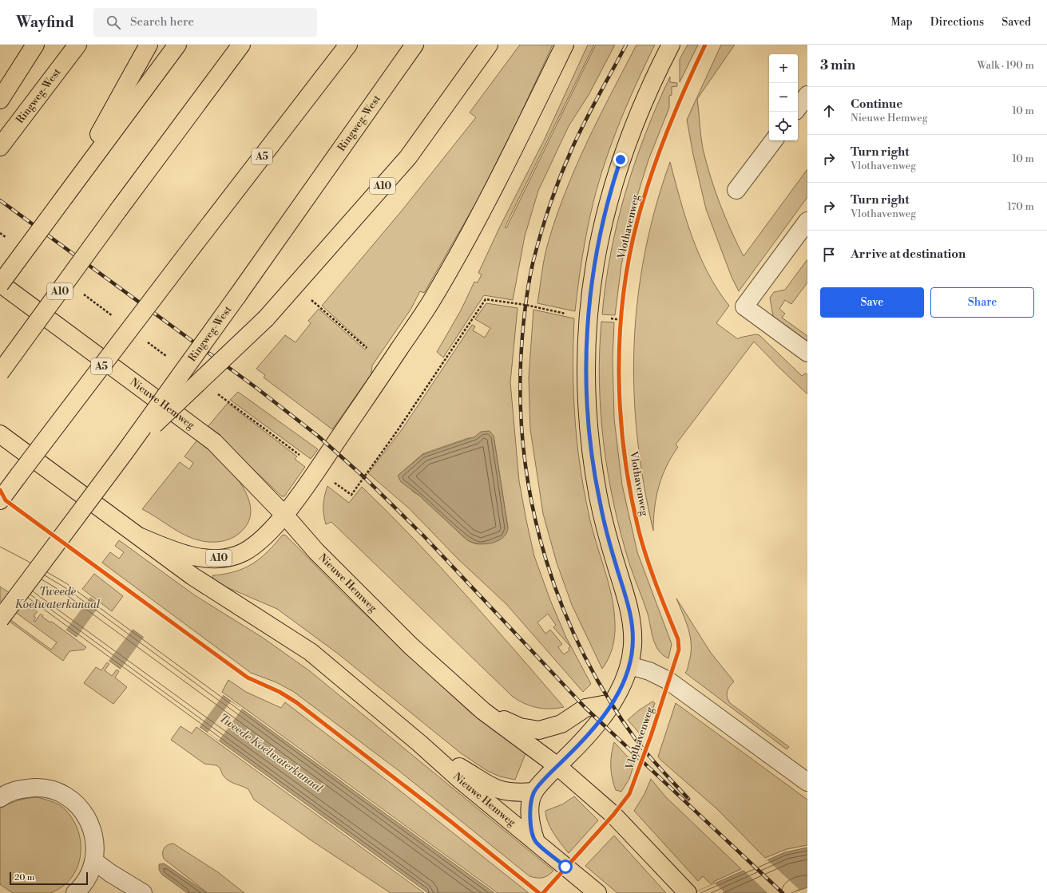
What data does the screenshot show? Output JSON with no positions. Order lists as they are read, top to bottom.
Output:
{
  "streets": {
    "main road": [
      "Ringweg-West",
      "A5",
      "A10",
      "Nieuwe Hemweg"
    ],
    "cycle path": ["Vlothavenweg"]
  },
  "crossings": [
    ["Ringweg-West", "A10"],
    ["A10", "Nieuwe Hemweg"]
  ],
  "water": ["Tweede Koelwaterkanaal"],
  "scale_bar": "20 m",
  "page": {
    "header": "Wayfind",
    "search": "Search here",
    "nav": ["Map", "Directions", "Saved"],
    "heading": ["3 min", "Walk · 190 m"],
    "map_buttons": ["+", "−"],
    "list": [
      ["Continue", "Nieuwe Hemweg", "10 m"],
      ["Turn right", "Vlothavenweg", "10 m"],
      ["Turn right", "Vlothavenweg", "170 m"],
      "Arrive at destination"
    ],
    "buttons": ["Save", "Share"],
    "scale": "20 m"
  }
}
